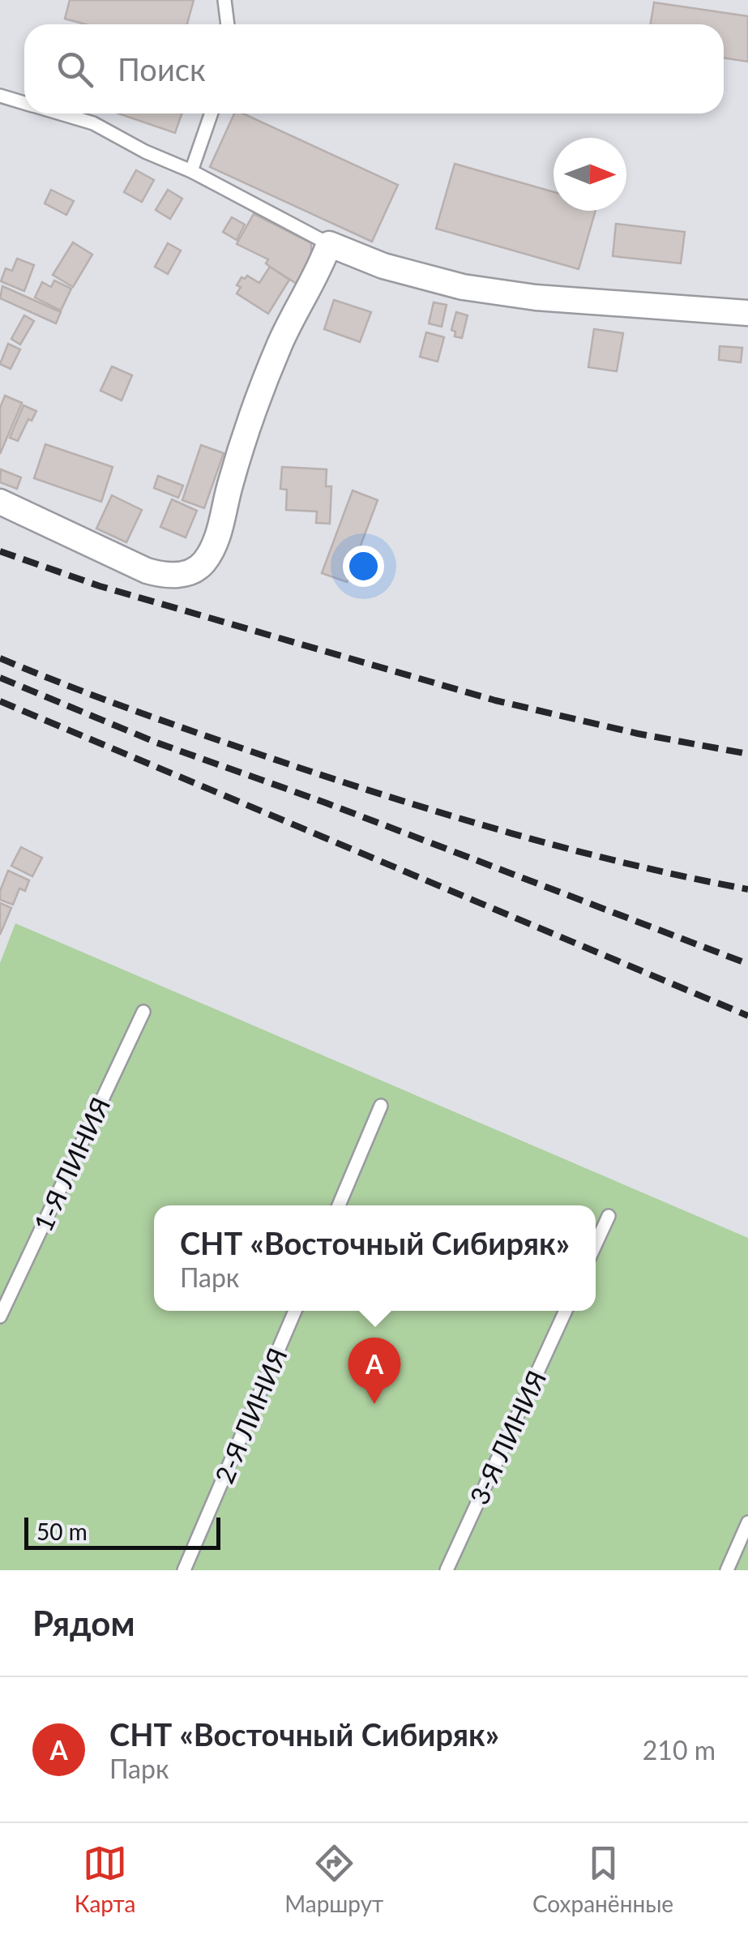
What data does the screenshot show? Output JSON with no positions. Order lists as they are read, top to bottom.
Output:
{
  "streets": {
    "lane": ["1-Я ЛИНИЯ", "2-Я ЛИНИЯ", "3-Я ЛИНИЯ"]
  },
  "scale_bar": "50 m",
  "north": "right",
  "page": {
    "search": "Поиск",
    "popup": ["СНТ «Восточный Сибиряк»", "Парк"],
    "pins": "A",
    "scale": "50 m",
    "heading": "Рядом",
    "list": [
      {
        "mark": "A",
        "name": "СНТ «Восточный Сибиряк»",
        "note": "Парк",
        "value": "210 m"
      }
    ],
    "nav": ["Карта", "Маршрут", "Сохранённые"]
  }
}
